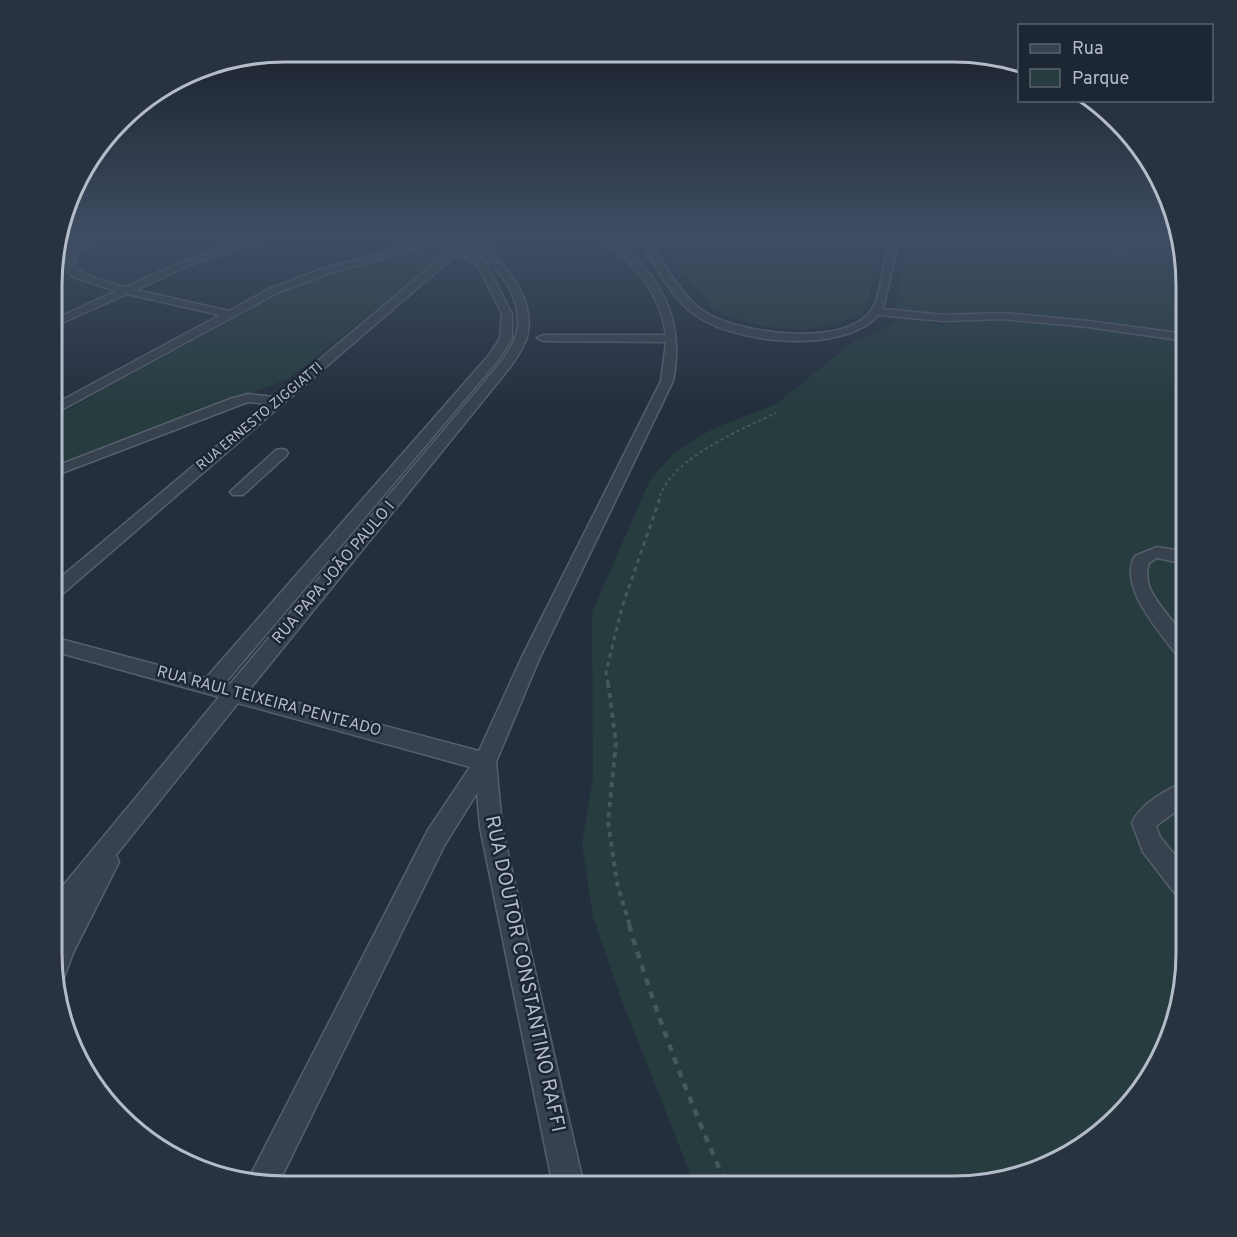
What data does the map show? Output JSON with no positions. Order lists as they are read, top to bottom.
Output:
{
  "streets": {
    "street": [
      "RUA ERNESTO ZIGGIATTI",
      "RUA PAPA JOÃO PAULO I",
      "RUA RAUL TEIXEIRA PENTEADO",
      "RUA DOUTOR CONSTANTINO RAFFI"
    ]
  },
  "crossings": [
    ["RUA PAPA JOÃO PAULO I", "RUA RAUL TEIXEIRA PENTEADO"],
    ["RUA RAUL TEIXEIRA PENTEADO", "RUA DOUTOR CONSTANTINO RAFFI"]
  ],
  "legend": ["Rua", "Parque"]
}
